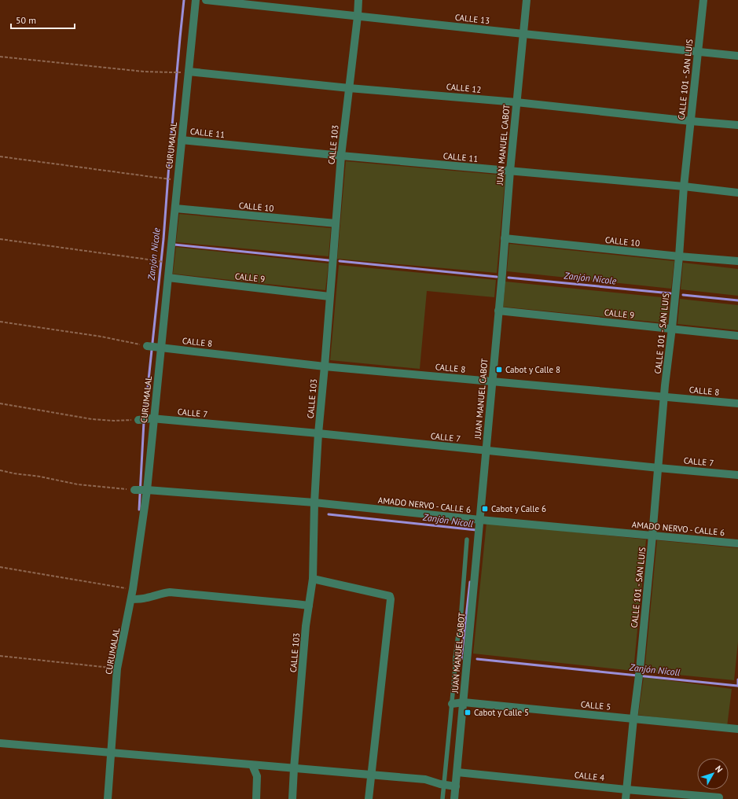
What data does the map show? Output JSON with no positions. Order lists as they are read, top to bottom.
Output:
{
  "streets": {
    "street": [
      "CALLE 13",
      "CALLE 101 - SAN LUIS",
      "CALLE 12",
      "CALLE 11",
      "CALLE 103",
      "JUAN MANUEL CABOT",
      "CURUMALAL",
      "CALLE 10",
      "CALLE 9",
      "CALLE 8",
      "CALLE 7",
      "AMADO NERVO - CALLE 6",
      "CALLE 5",
      "CALLE 4"
    ]
  },
  "crossings": [
    ["CALLE 13", "CALLE 101 - SAN LUIS"],
    ["CALLE 13", "CALLE 103"],
    ["CALLE 13", "JUAN MANUEL CABOT"],
    ["CALLE 101 - SAN LUIS", "CALLE 12"],
    ["CALLE 101 - SAN LUIS", "CALLE 11"],
    ["CALLE 101 - SAN LUIS", "CALLE 10"],
    ["CALLE 101 - SAN LUIS", "CALLE 9"],
    ["CALLE 101 - SAN LUIS", "CALLE 8"],
    ["CALLE 101 - SAN LUIS", "CALLE 7"],
    ["CALLE 101 - SAN LUIS", "AMADO NERVO - CALLE 6"],
    ["CALLE 101 - SAN LUIS", "CALLE 5"],
    ["CALLE 12", "CALLE 103"],
    ["CALLE 12", "JUAN MANUEL CABOT"],
    ["CALLE 12", "CURUMALAL"],
    ["CALLE 11", "CALLE 103"],
    ["CALLE 11", "JUAN MANUEL CABOT"],
    ["CALLE 11", "CURUMALAL"],
    ["CALLE 103", "CALLE 10"],
    ["CALLE 103", "CALLE 9"],
    ["CALLE 103", "CALLE 8"],
    ["CALLE 103", "CALLE 7"],
    ["CALLE 103", "AMADO NERVO - CALLE 6"],
    ["JUAN MANUEL CABOT", "CALLE 10"],
    ["JUAN MANUEL CABOT", "CALLE 9"],
    ["JUAN MANUEL CABOT", "CALLE 8"],
    ["JUAN MANUEL CABOT", "CALLE 7"],
    ["JUAN MANUEL CABOT", "AMADO NERVO - CALLE 6"],
    ["JUAN MANUEL CABOT", "CALLE 5"],
    ["JUAN MANUEL CABOT", "CALLE 4"],
    ["CURUMALAL", "CALLE 10"],
    ["CURUMALAL", "CALLE 9"],
    ["CURUMALAL", "CALLE 8"],
    ["CURUMALAL", "CALLE 7"],
    ["CURUMALAL", "AMADO NERVO - CALLE 6"]
  ],
  "water": ["Zanjón Nicole", "Zanjón Nicoll"],
  "places": {
    "transit": ["Cabot y Calle 8", "Cabot y Calle 6", "Cabot y Calle 5"]
  },
  "scale_bar": "50 m",
  "north": "top right"
}
